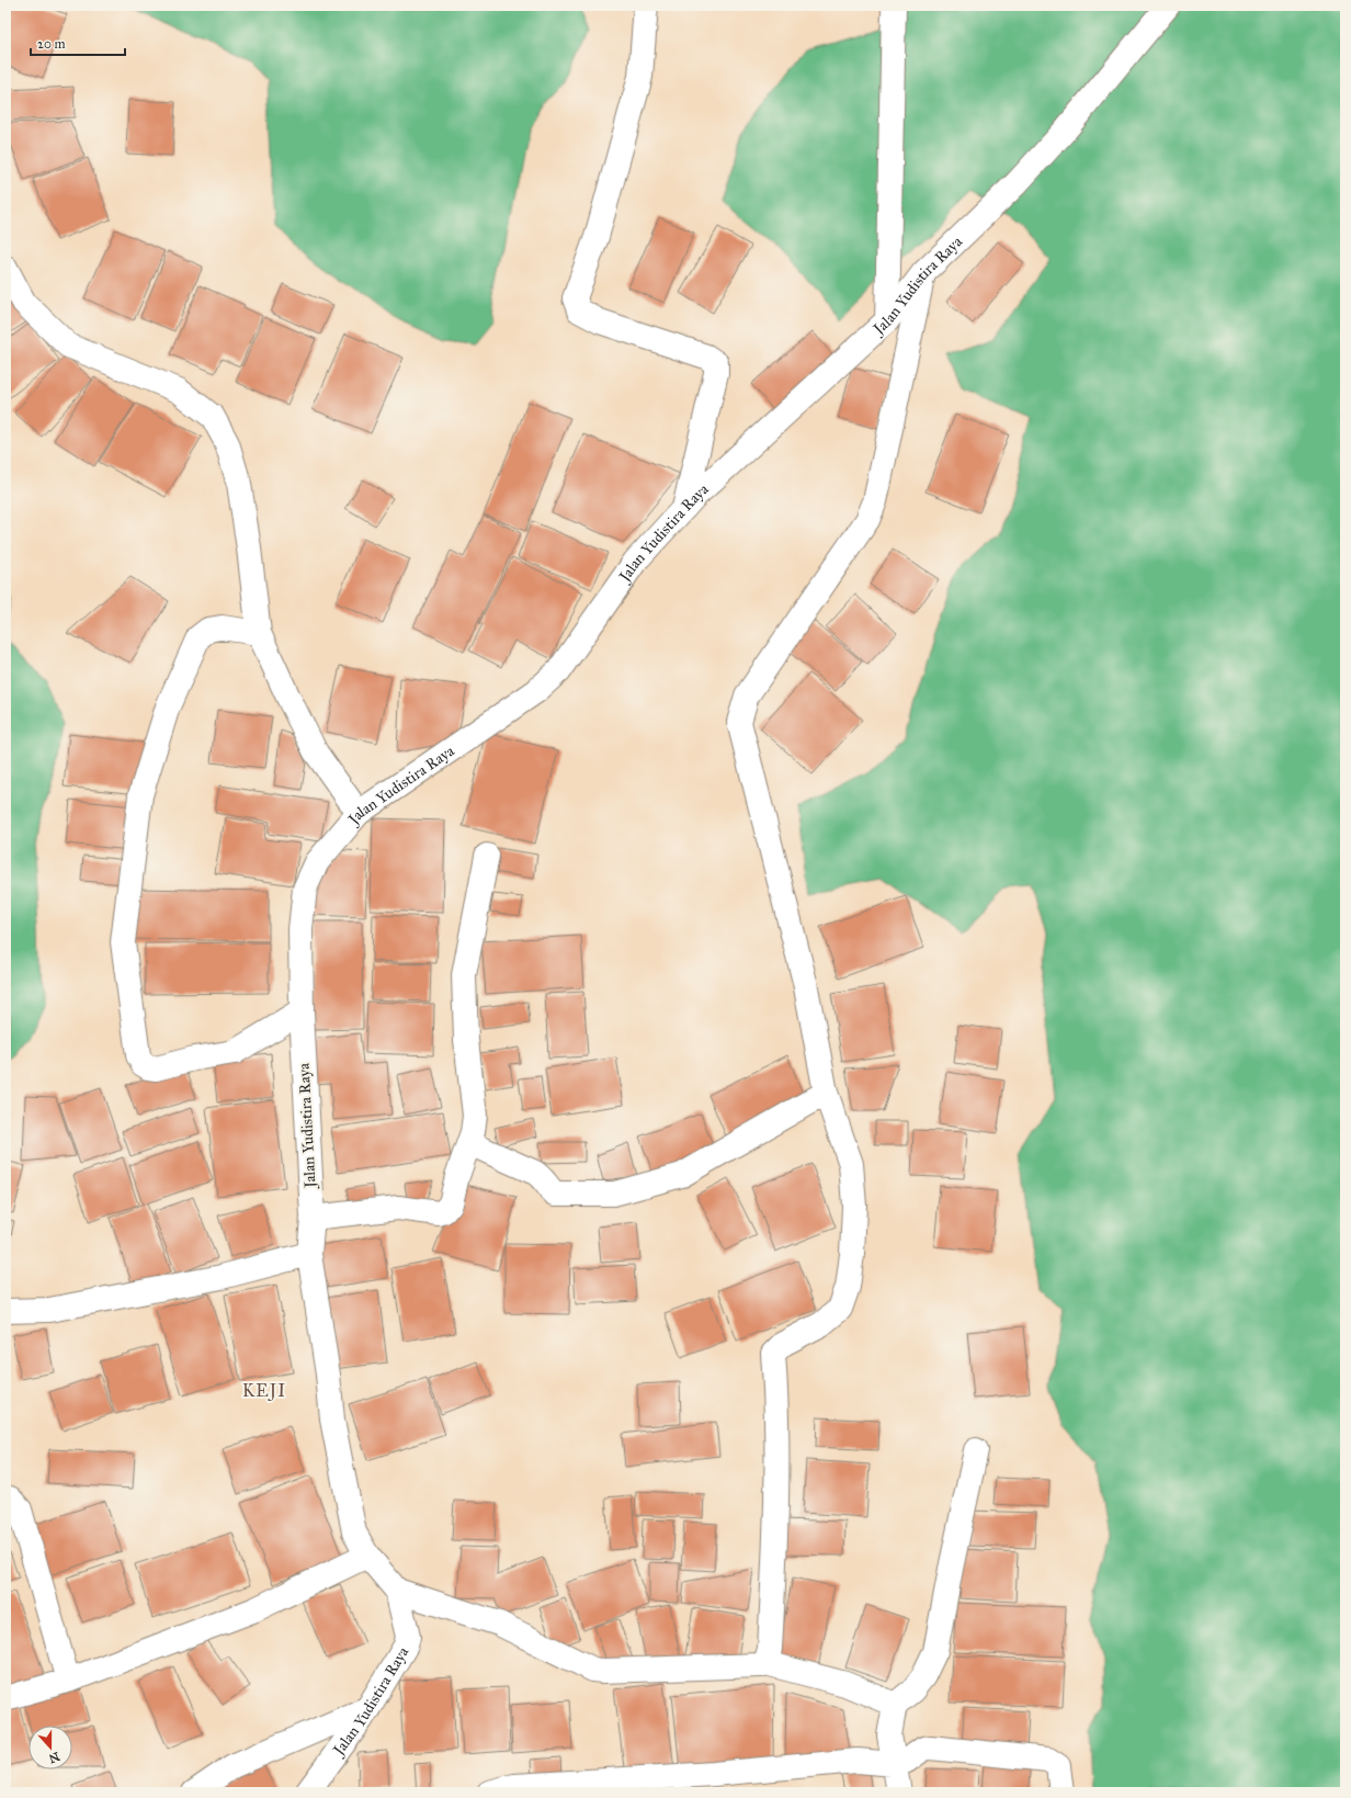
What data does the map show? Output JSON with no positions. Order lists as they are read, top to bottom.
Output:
{
  "streets": {
    "street": ["Jalan Yudistira Raya"]
  },
  "districts": ["KEJI"],
  "scale_bar": "20 m",
  "north": "bottom"
}
